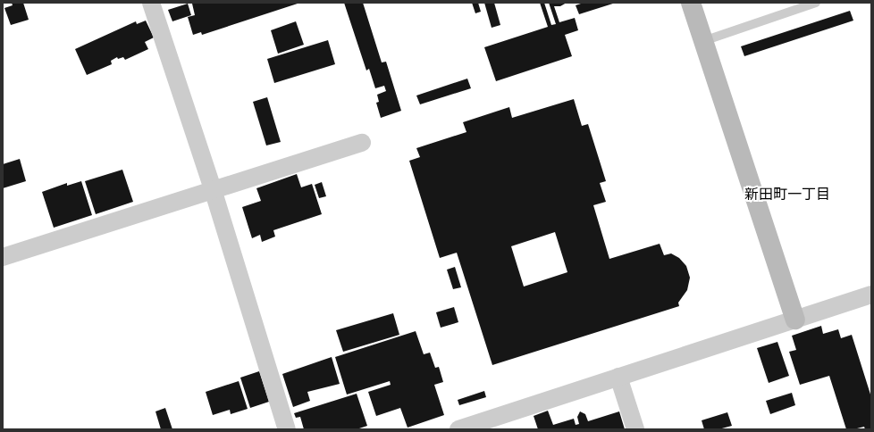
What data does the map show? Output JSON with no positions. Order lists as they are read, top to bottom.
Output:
{
  "districts": ["新田町一丁目"]
}
